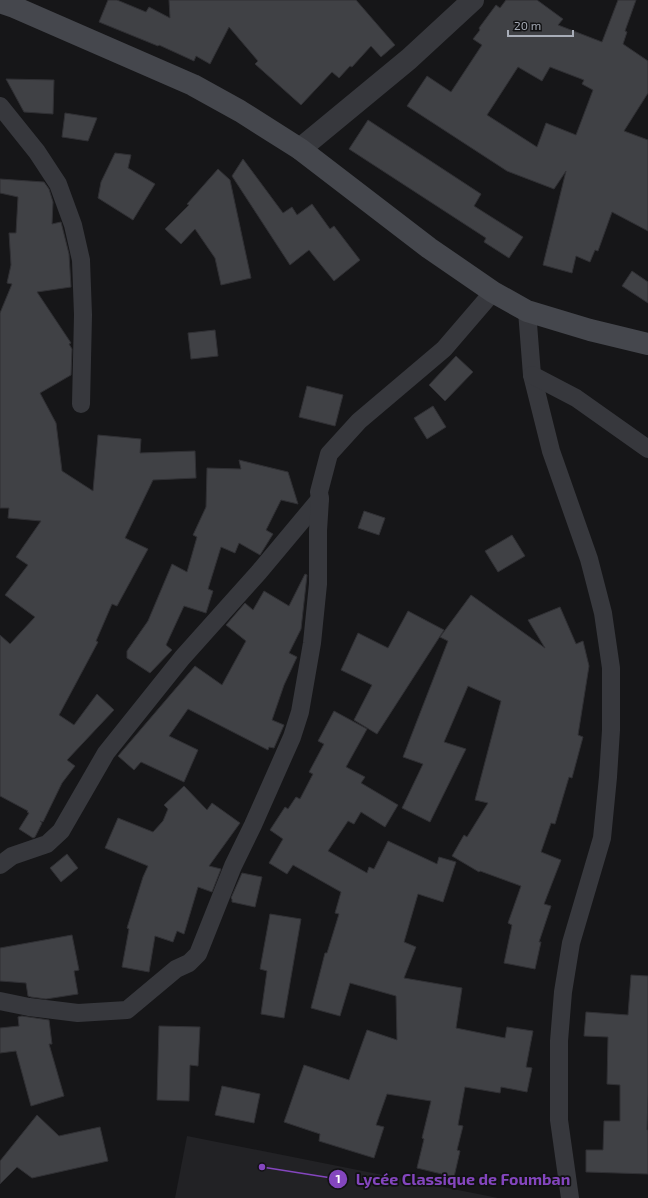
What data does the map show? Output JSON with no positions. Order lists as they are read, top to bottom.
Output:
{
  "places": ["Lycée Classique de Foumban"],
  "scale_bar": "20 m"
}
